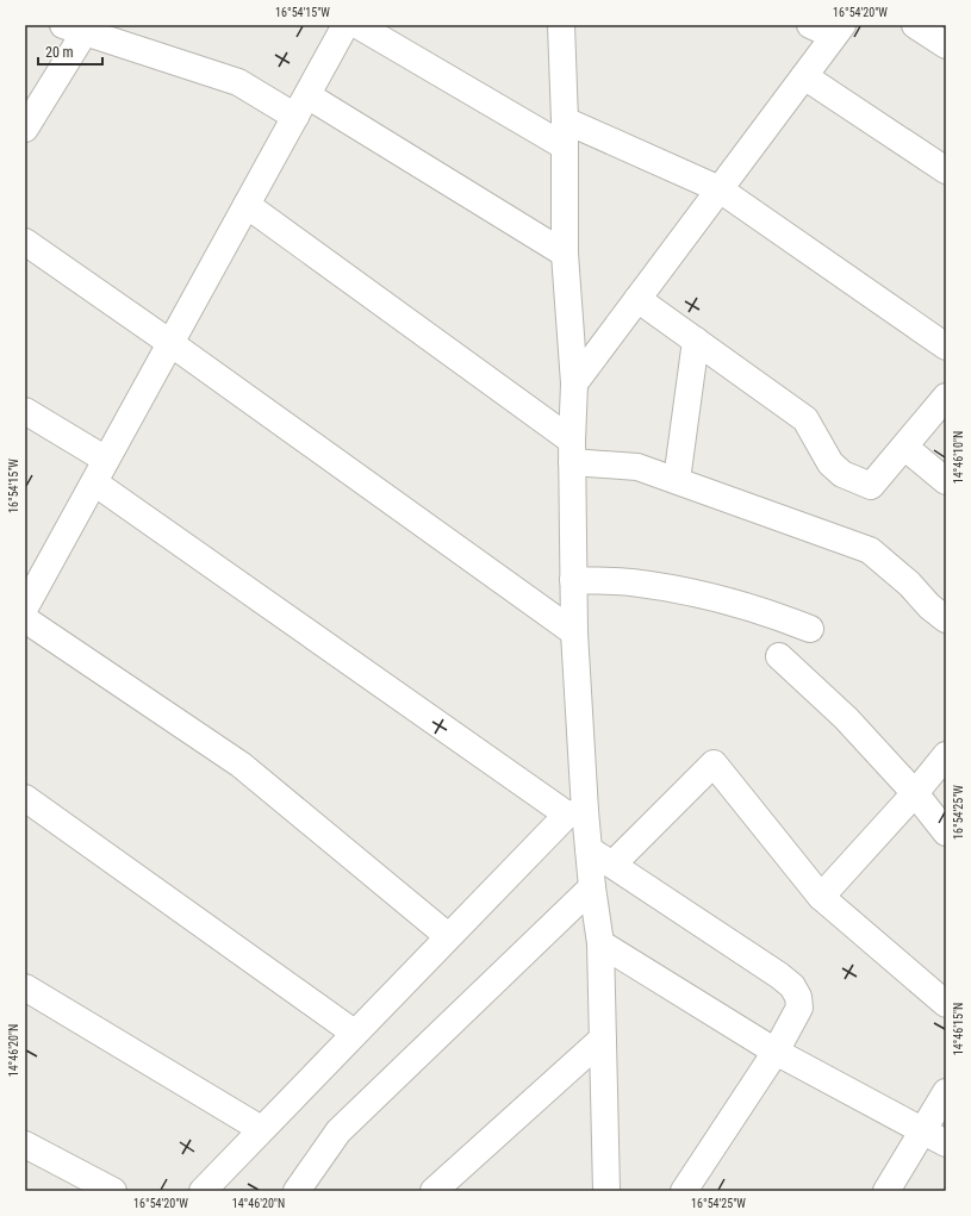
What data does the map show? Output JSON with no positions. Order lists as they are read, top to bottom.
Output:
{
  "scale_bar": "20 m",
  "coordinates": [
    "16°54'15\"W",
    "16°54'20\"W",
    "14°46'10\"N",
    "16°54'25\"W",
    "14°46'15\"N",
    "14°46'20\"N"
  ]
}
